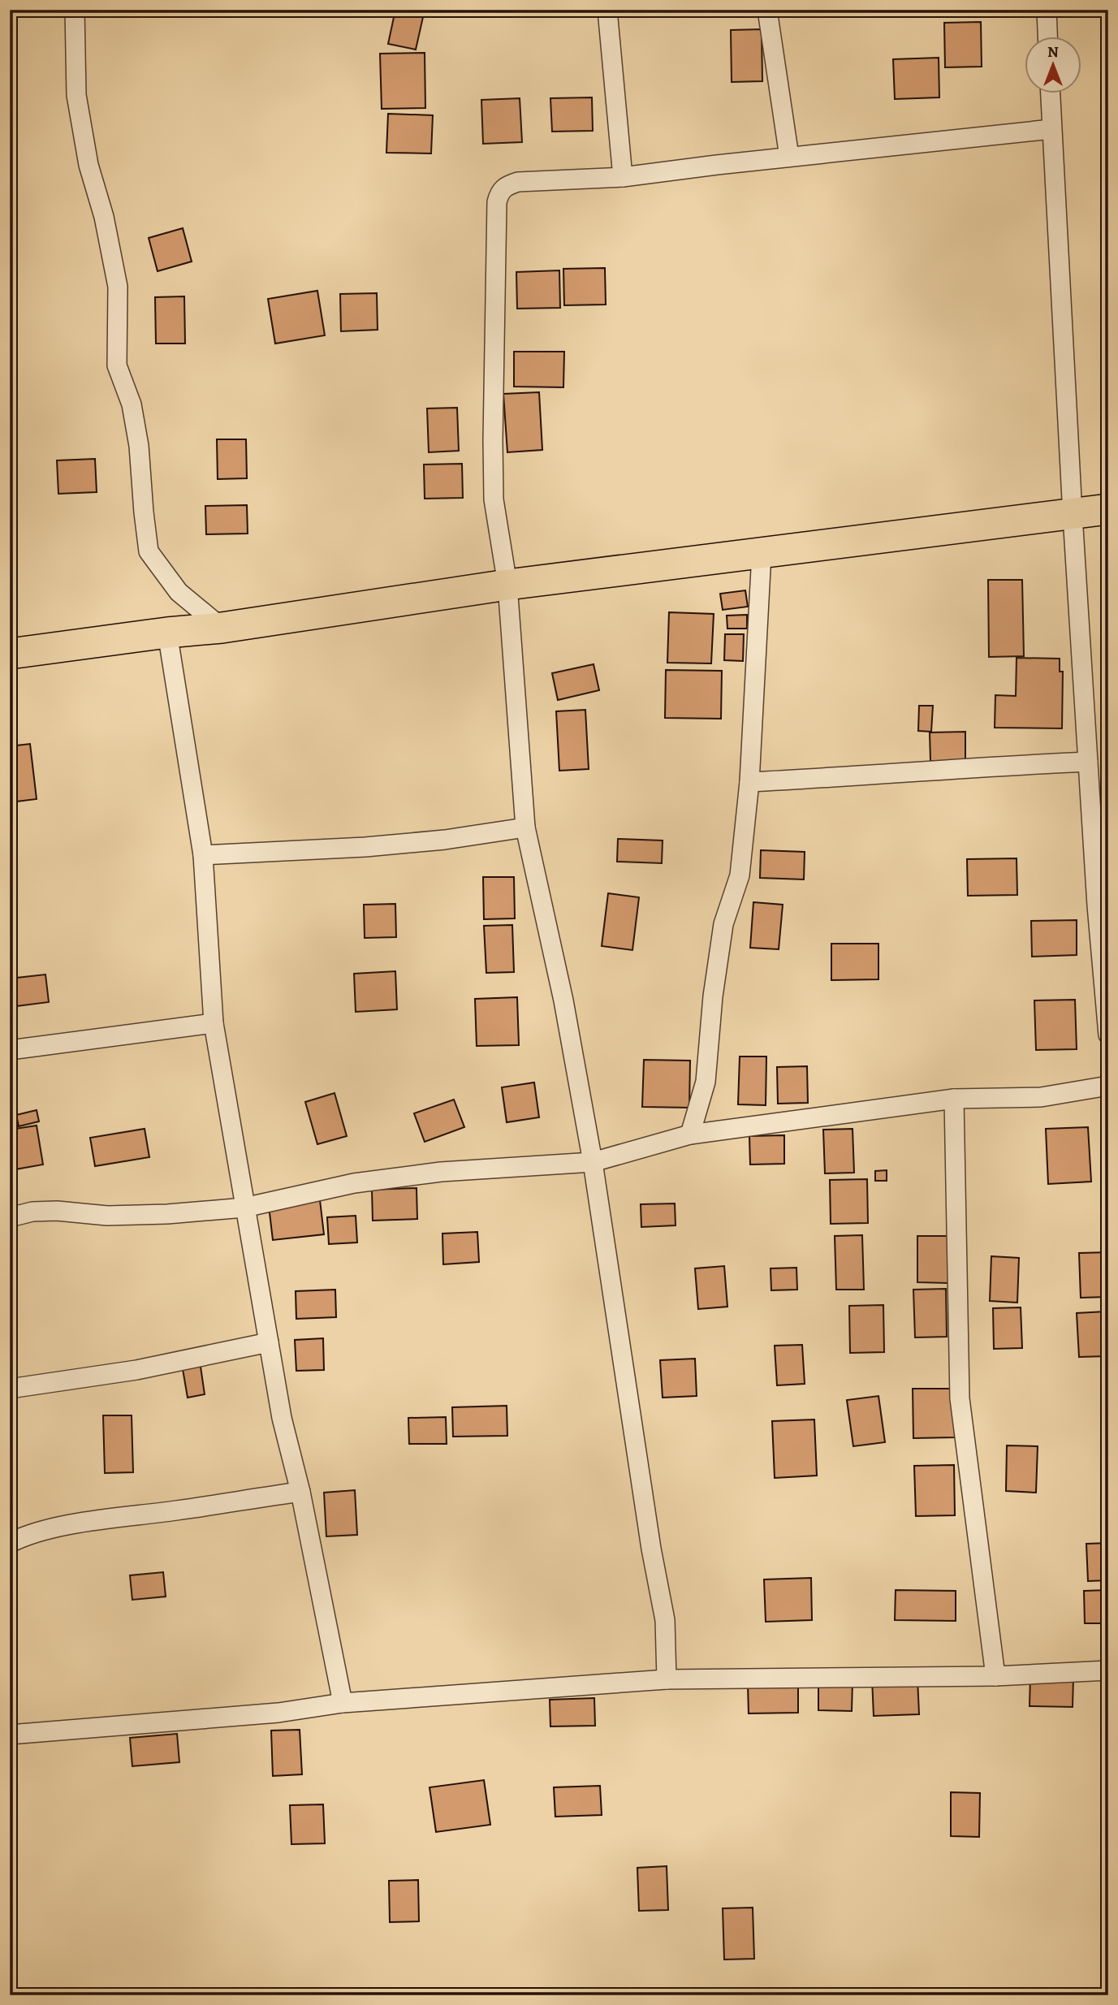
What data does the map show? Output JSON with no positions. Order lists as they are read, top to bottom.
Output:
{
  "north": "top"
}
